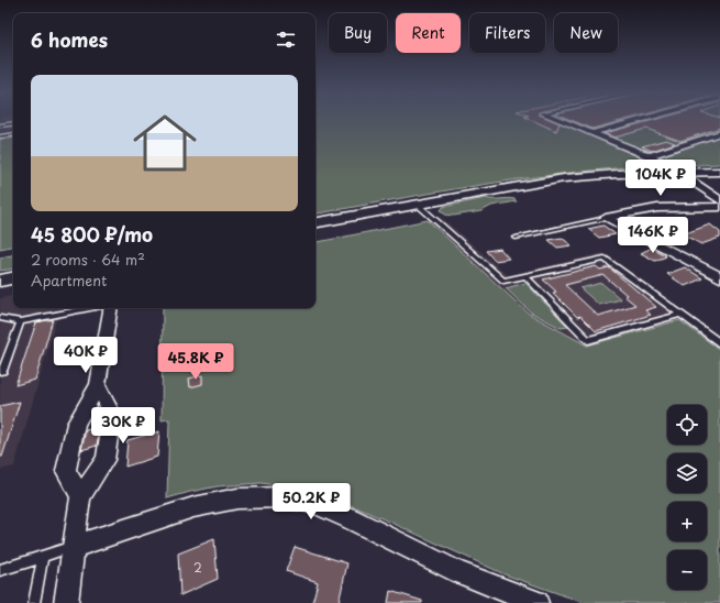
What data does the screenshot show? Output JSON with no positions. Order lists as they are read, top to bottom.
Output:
{
  "house_numbers": ["2"],
  "page": {
    "chip": [
      "Buy",
      "Rent",
      "Filters",
      "New"
    ],
    "heading": "6 homes",
    "list": [
      {
        "name": "45 800 ₽/mo",
        "note": "2 rooms · 64 m² · Apartment"
      }
    ],
    "price": [
      "104K ₽",
      "146K ₽",
      "40K ₽",
      "45.8K ₽",
      "30K ₽",
      "50.2K ₽"
    ],
    "map_buttons": ["+", "−"]
  }
}
